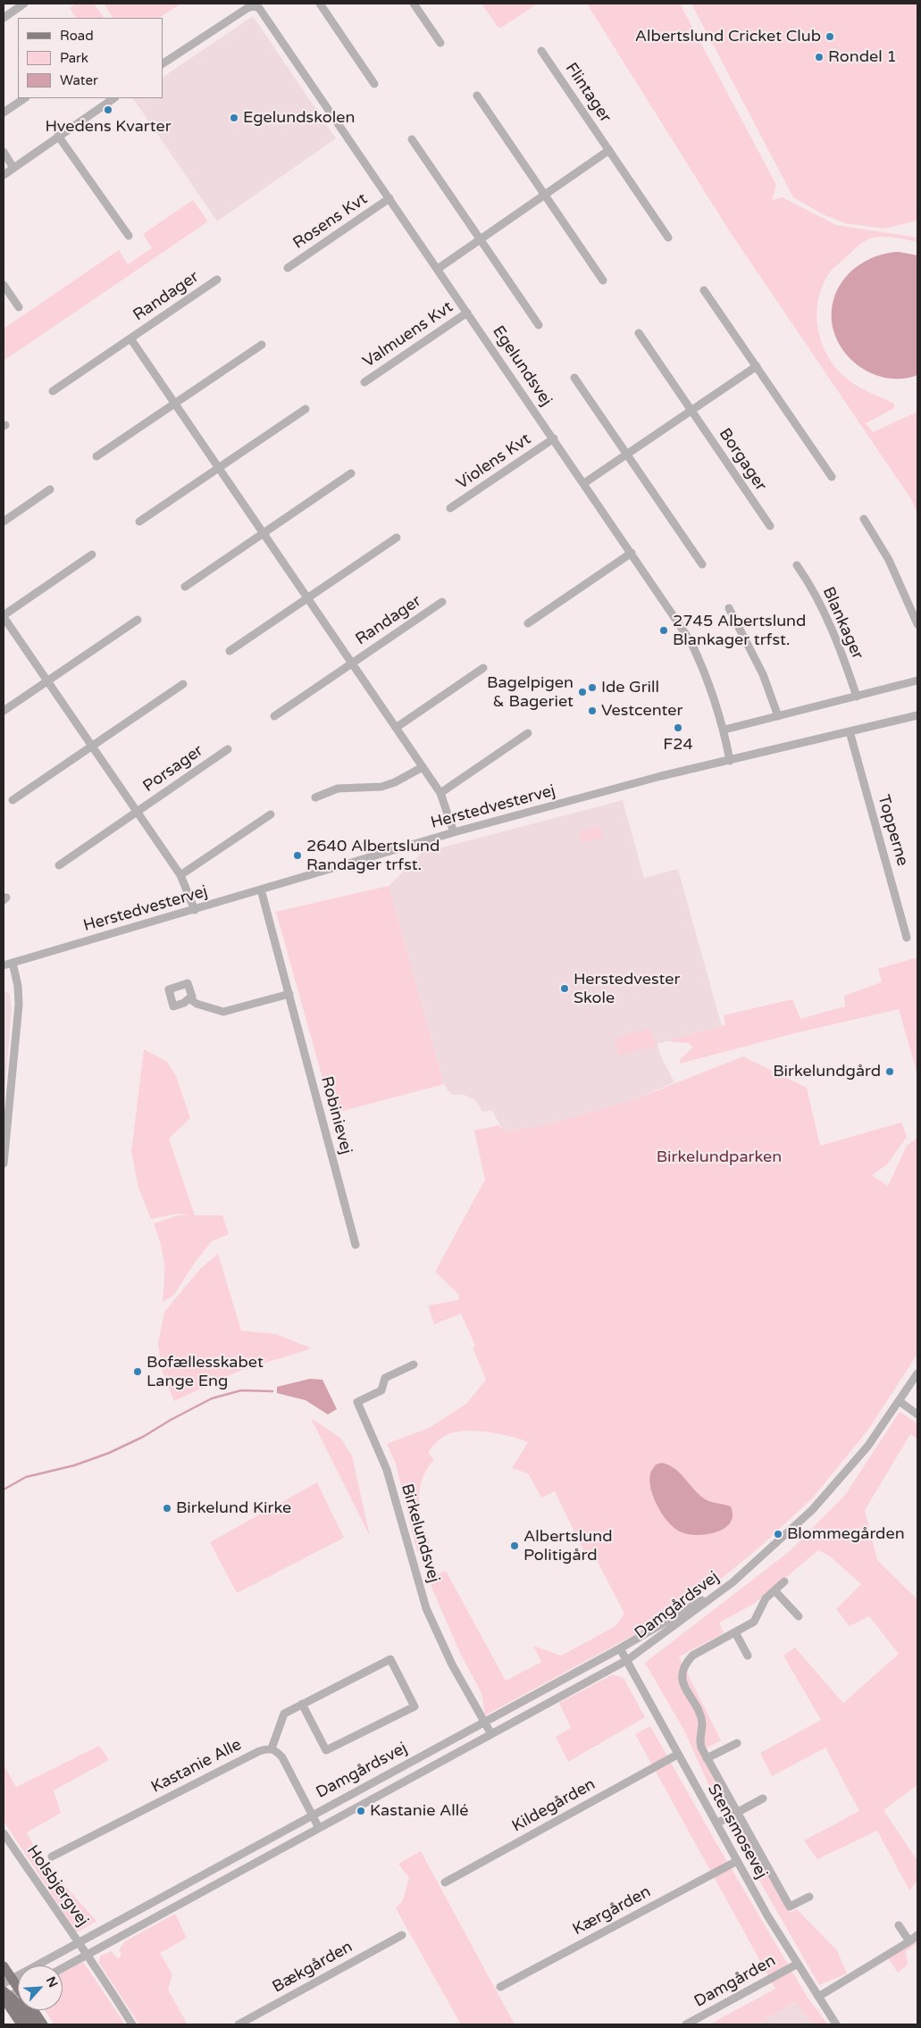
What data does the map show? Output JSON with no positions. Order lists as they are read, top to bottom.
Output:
{
  "streets": {
    "street": [
      "Flintager",
      "Rosens Kvt",
      "Randager",
      "Valmuens Kvt",
      "Egelundsvej",
      "Borgager",
      "Violens Kvt",
      "Blankager",
      "Porsager",
      "Herstedvestervej",
      "Topperne",
      "Robinievej",
      "Birkelundsvej",
      "Damgårdsvej",
      "Kastanie Alle",
      "Kildegården",
      "Stensmosevej",
      "Holsbjergvej",
      "Kærgården",
      "Bækgården",
      "Damgården"
    ]
  },
  "crossings": [
    ["Rosens Kvt", "Egelundsvej"],
    ["Randager", "Herstedvestervej"],
    ["Valmuens Kvt", "Egelundsvej"],
    ["Egelundsvej", "Violens Kvt"],
    ["Egelundsvej", "Herstedvestervej"],
    ["Porsager", "Herstedvestervej"],
    ["Herstedvestervej", "Topperne"],
    ["Herstedvestervej", "Robinievej"],
    ["Birkelundsvej", "Damgårdsvej"],
    ["Damgårdsvej", "Stensmosevej"],
    ["Damgårdsvej", "Holsbjergvej"],
    ["Kildegården", "Stensmosevej"],
    ["Stensmosevej", "Kærgården"],
    ["Stensmosevej", "Damgården"]
  ],
  "parks": ["Birkelundparken"],
  "places": [
    "Albertslund Cricket Club",
    "Rondel 1",
    "Hvedens Kvarter",
    "Egelundskolen",
    "2745 Albertslund Blankager trfst.",
    "Ide Grill",
    "Bagelpigen & Bageriet",
    "Vestcenter",
    "F24",
    "2640 Albertslund Randager trfst.",
    "Herstedvester Skole",
    "Birkelundgård",
    "Bofællesskabet Lange Eng",
    "Birkelund Kirke",
    "Blommegården",
    "Albertslund Politigård",
    "Kastanie Allé"
  ],
  "legend": ["Road", "Park", "Water"],
  "north": "top right"
}
